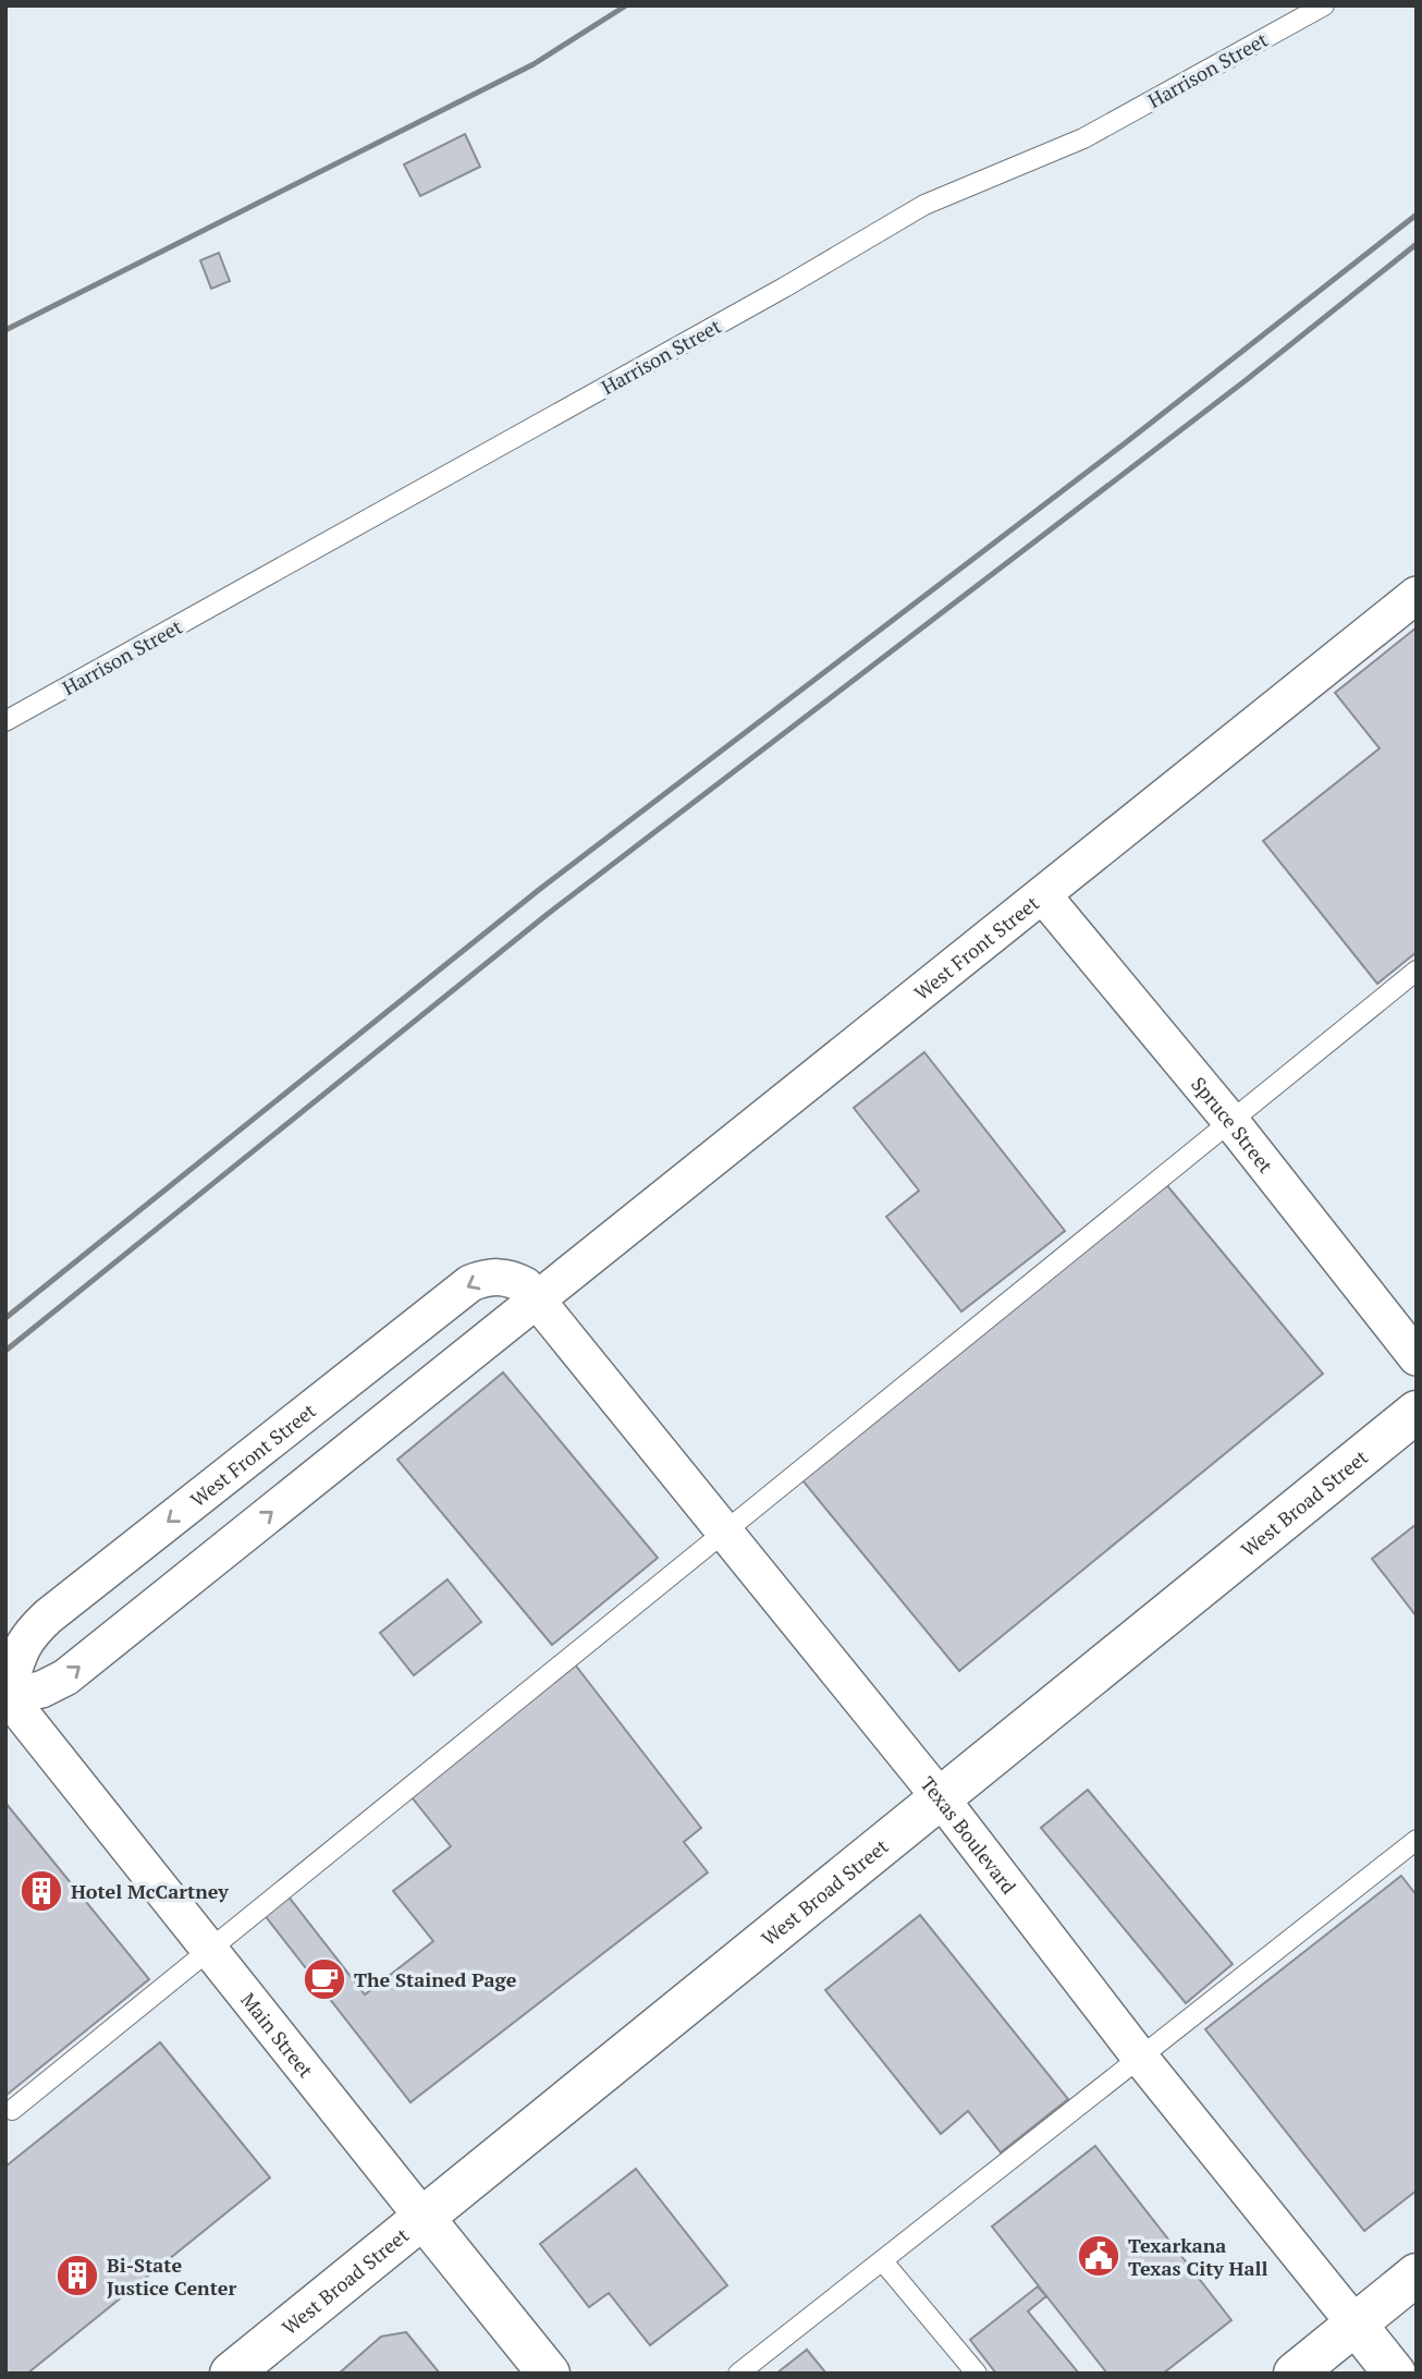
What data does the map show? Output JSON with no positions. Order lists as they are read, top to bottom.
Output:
{
  "streets": {
    "street": [
      "West Front Street",
      "Spruce Street",
      "West Broad Street",
      "Texas Boulevard",
      "Main Street"
    ],
    "lane": ["Harrison Street"]
  },
  "crossings": [
    ["West Front Street", "Spruce Street"],
    ["West Front Street", "Texas Boulevard"],
    ["West Front Street", "Main Street"],
    ["West Broad Street", "Texas Boulevard"],
    ["West Broad Street", "Main Street"]
  ],
  "places": {
    "building": ["Hotel McCartney", "Bi-State Justice Center"],
    "cafe": ["The Stained Page"],
    "public building": ["Texarkana Texas City Hall"]
  }
}
